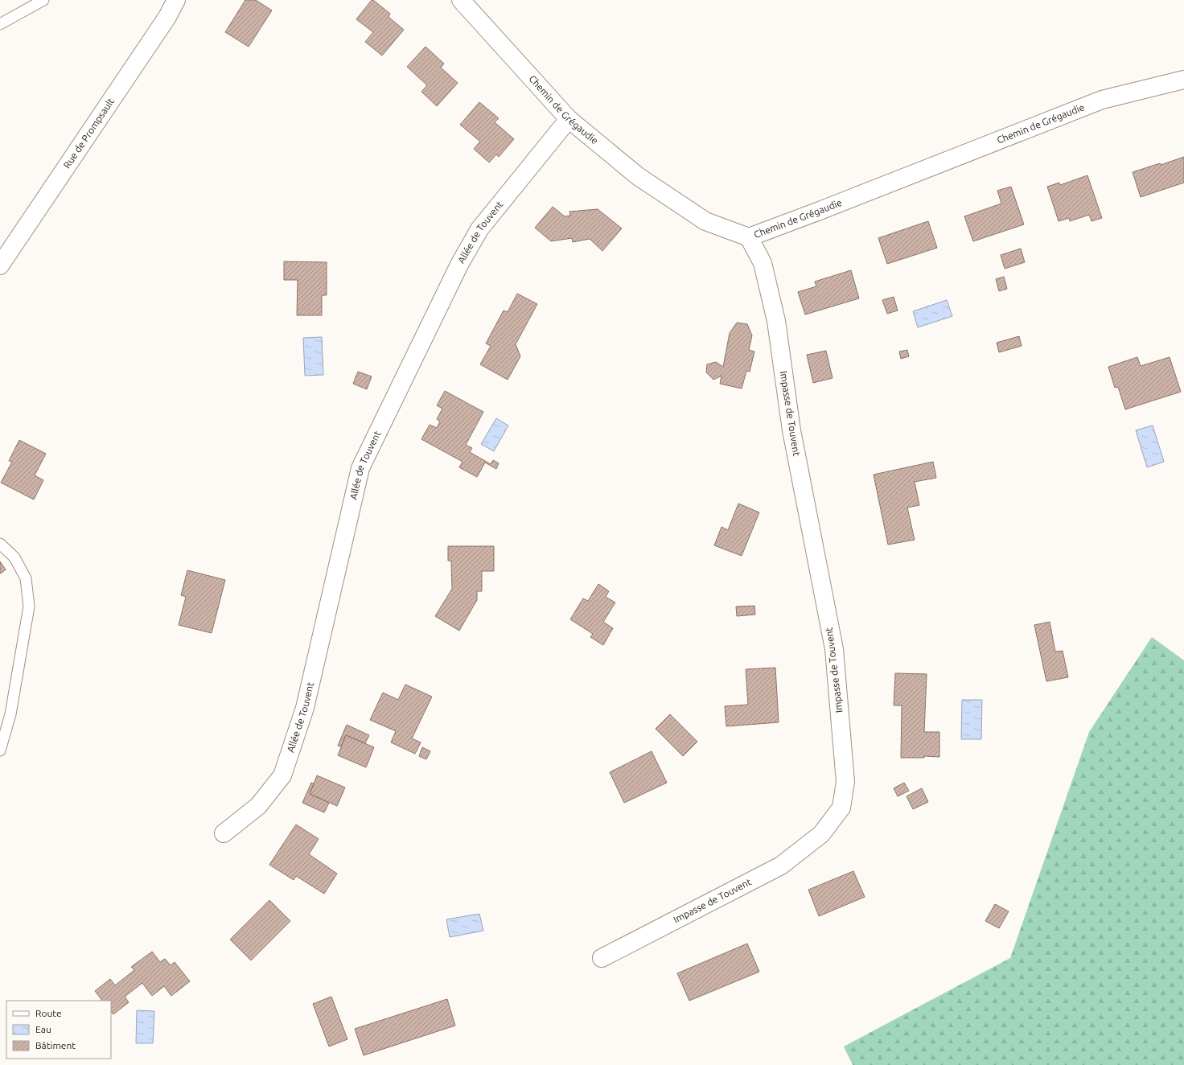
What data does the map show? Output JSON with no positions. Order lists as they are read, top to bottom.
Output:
{
  "streets": {
    "street": [
      "Chemin de Grégaudie",
      "Rue de Prompsault",
      "Allée de Touvent",
      "Impasse de Touvent"
    ]
  },
  "crossings": [
    ["Chemin de Grégaudie", "Allée de Touvent"],
    ["Chemin de Grégaudie", "Impasse de Touvent"]
  ],
  "legend": ["Route", "Eau", "Bâtiment"]
}
